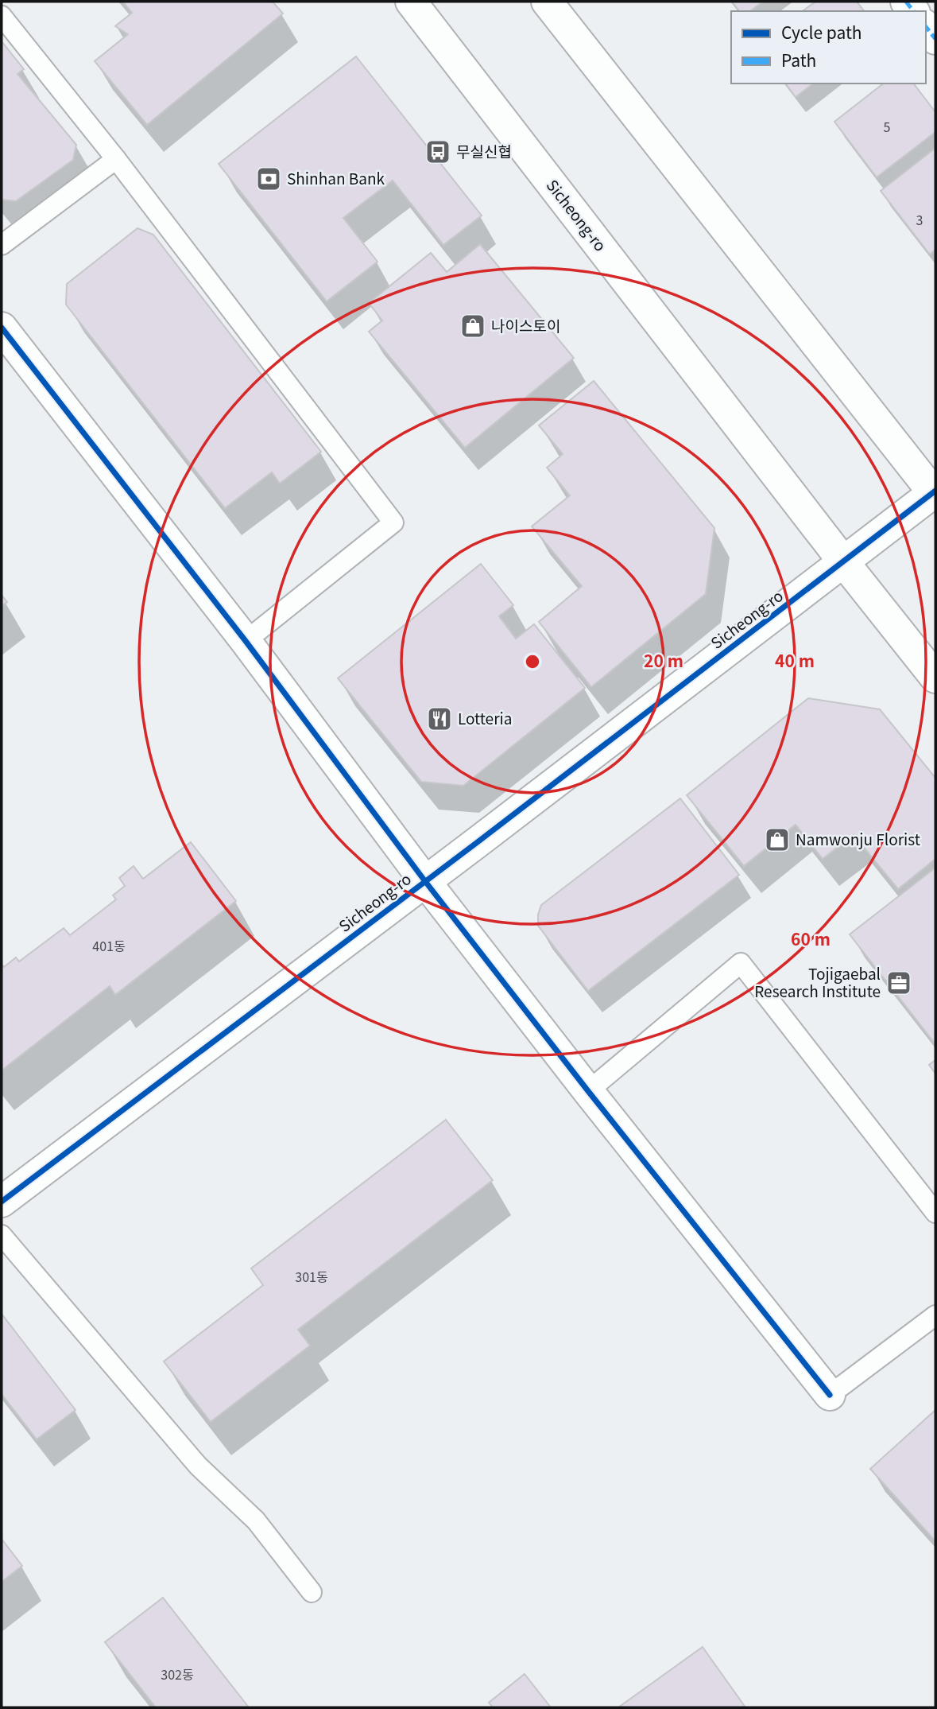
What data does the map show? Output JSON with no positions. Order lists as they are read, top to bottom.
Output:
{
  "streets": {
    "street": ["Sicheong-ro"]
  },
  "places": {
    "bus stop": ["무실신협"],
    "bank": ["Shinhan Bank"],
    "shop": ["나이스토이", "Namwonju Florist"],
    "restaurant": ["Lotteria"],
    "office": ["Tojigaebal Research Institute"]
  },
  "house_numbers": [
    "5",
    "3",
    "401동",
    "301동",
    "302동"
  ],
  "legend": ["Cycle path", "Path"],
  "rings": ["20 m", "40 m", "60 m"]
}
